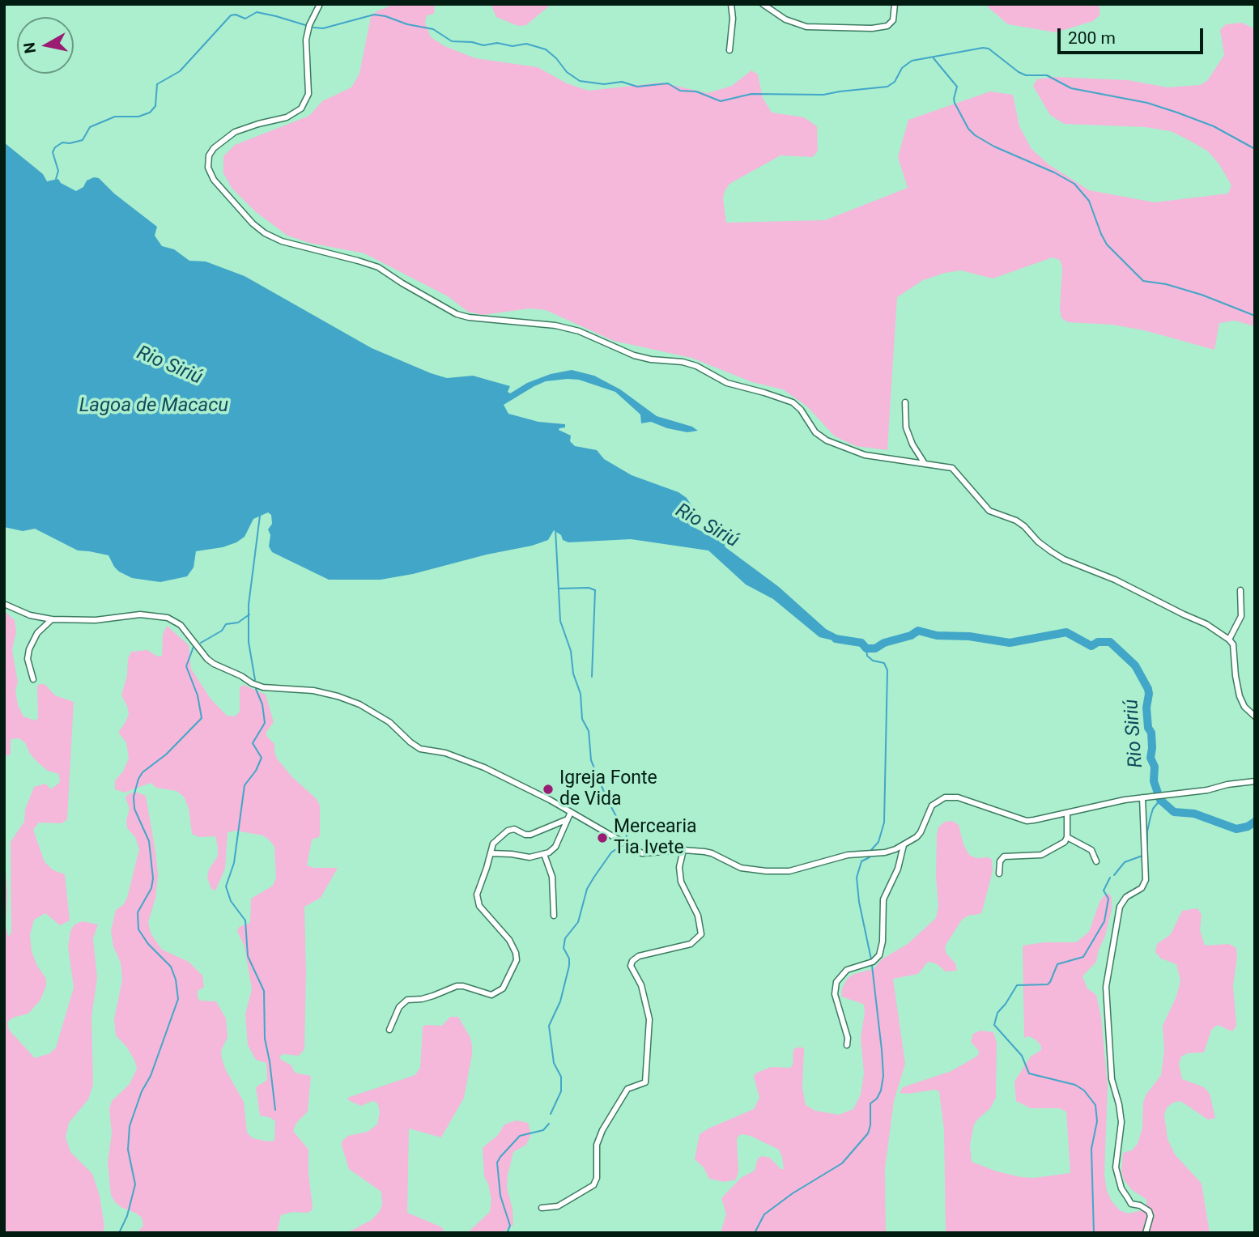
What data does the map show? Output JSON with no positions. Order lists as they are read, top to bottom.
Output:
{
  "water": ["Rio Siriú", "Lagoa de Macacu"],
  "places": ["Igreja Fonte de Vida", "Mercearia Tia Ivete"],
  "scale_bar": "200 m",
  "north": "left"
}
